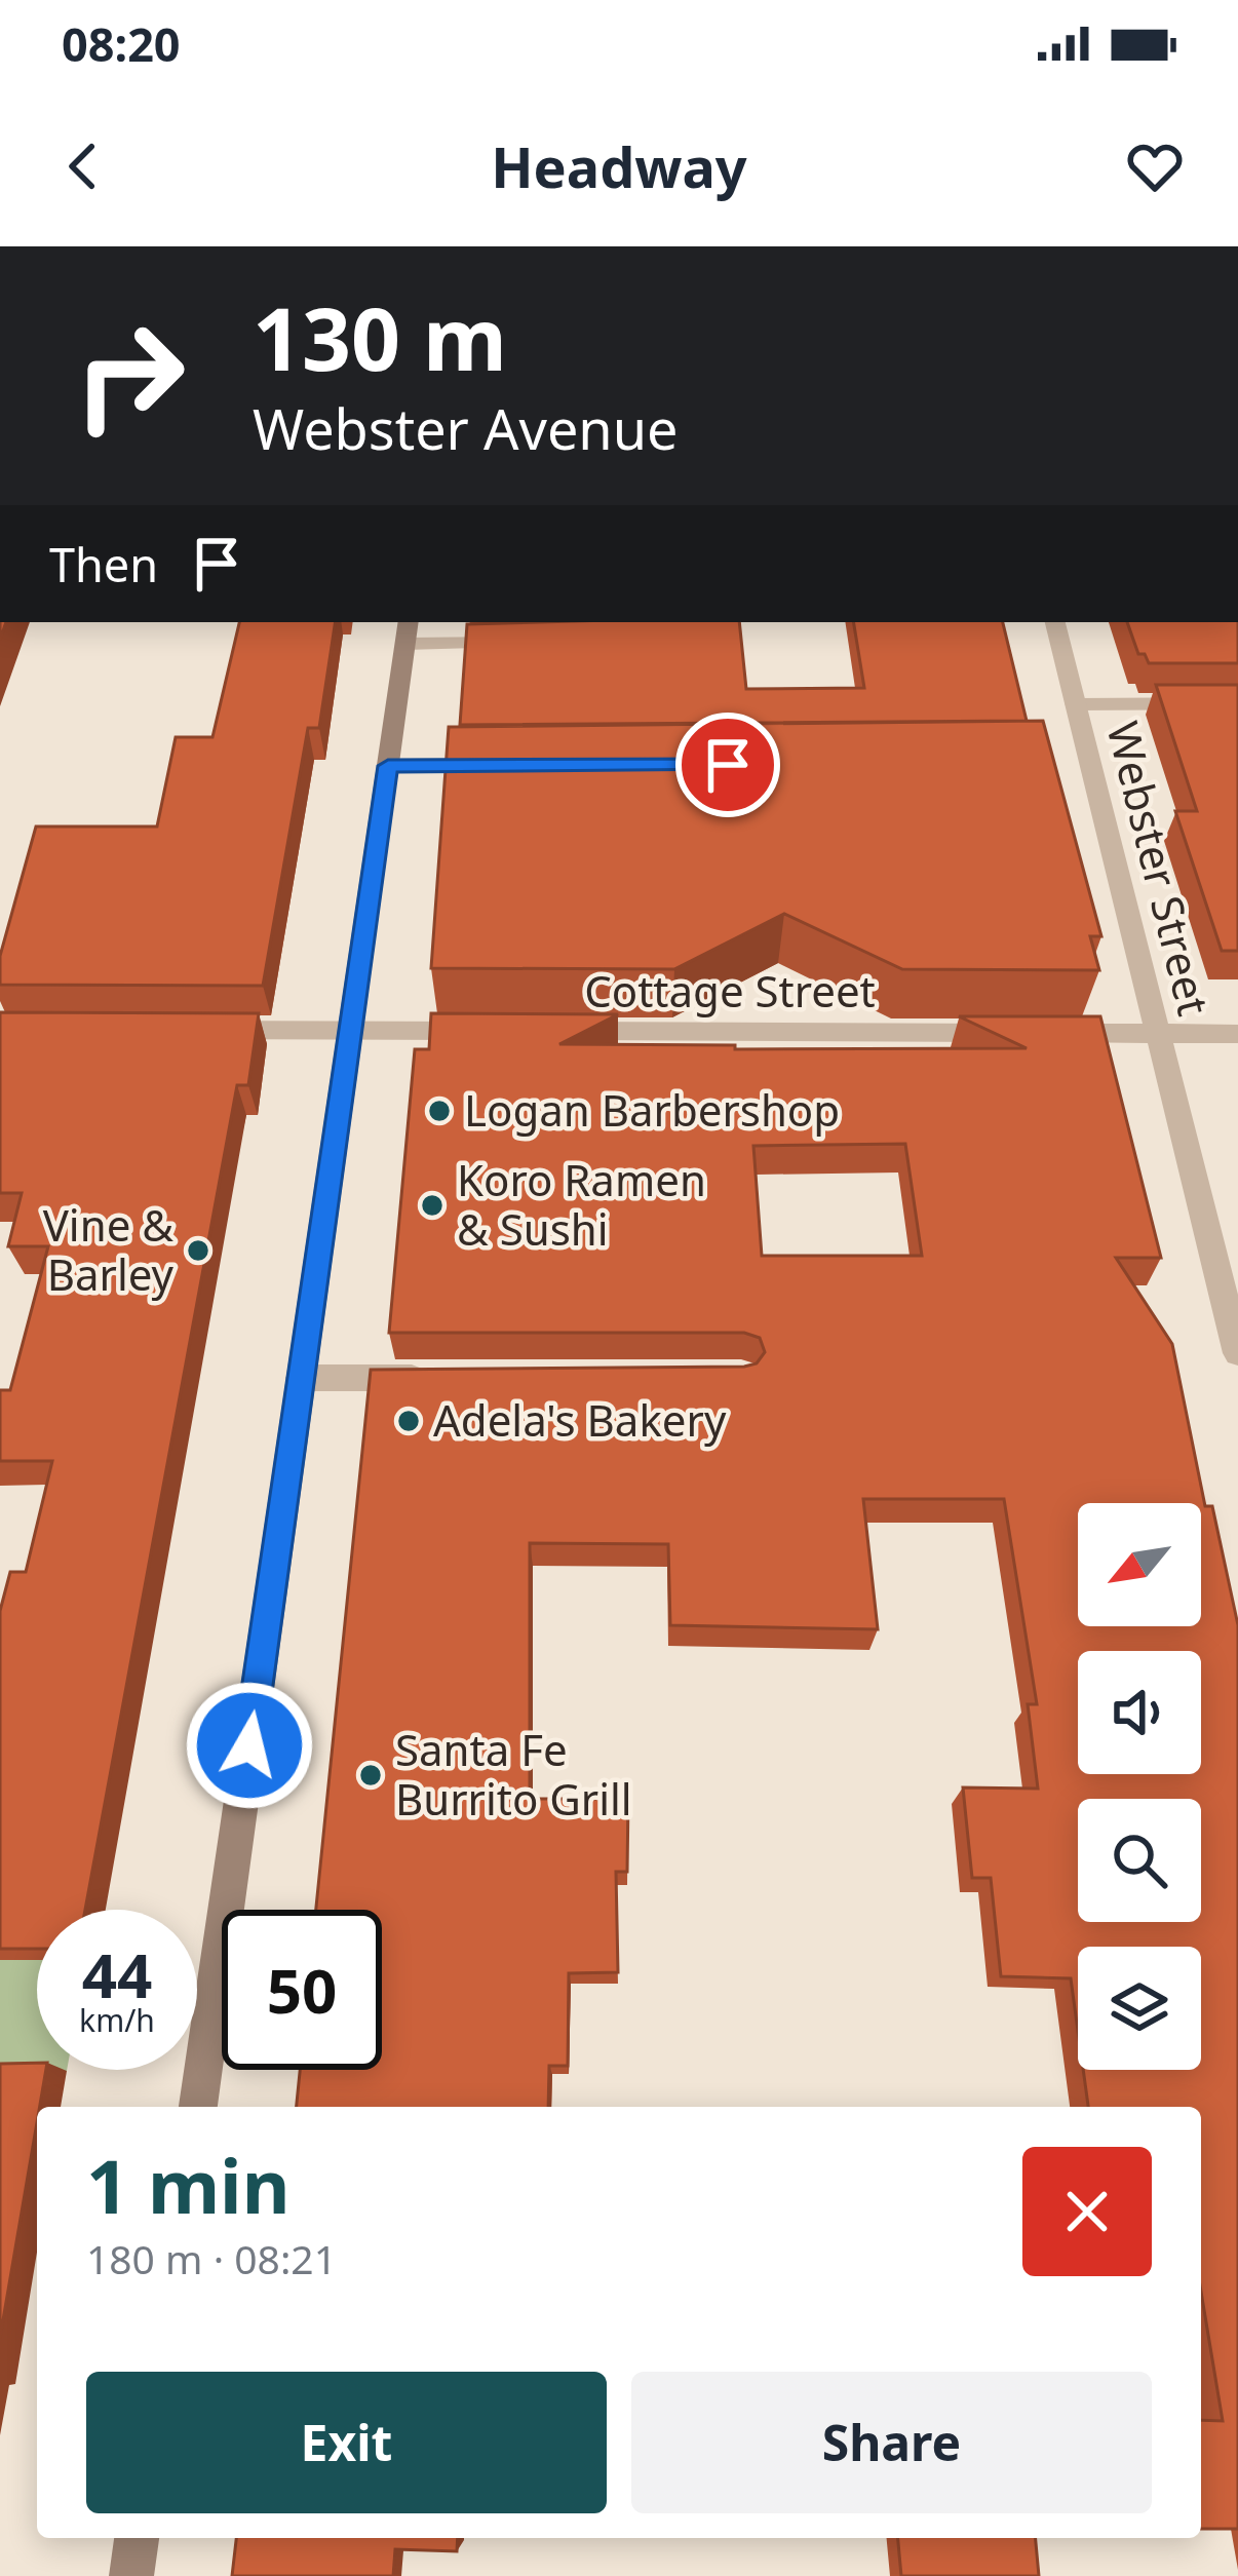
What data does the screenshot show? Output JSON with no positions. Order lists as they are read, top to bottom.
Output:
{
  "streets": {
    "street": ["Webster Street", "Cottage Street"]
  },
  "crossings": [
    ["Webster Street", "Cottage Street"]
  ],
  "places": [
    "Logan Barbershop",
    "Koro Ramen & Sushi",
    "Vine & Barley",
    "Adela's Bakery",
    "Santa Fe Burrito Grill"
  ],
  "north": "bottom left",
  "page": {
    "status": "08:20",
    "header": "Headway",
    "turn": ["130 m", "Webster Avenue"],
    "then": "Then",
    "speed": "44 km/h",
    "limit": "50",
    "heading": ["1 min", "180 m · 08:21"],
    "buttons": ["Exit", "Share"]
  }
}
